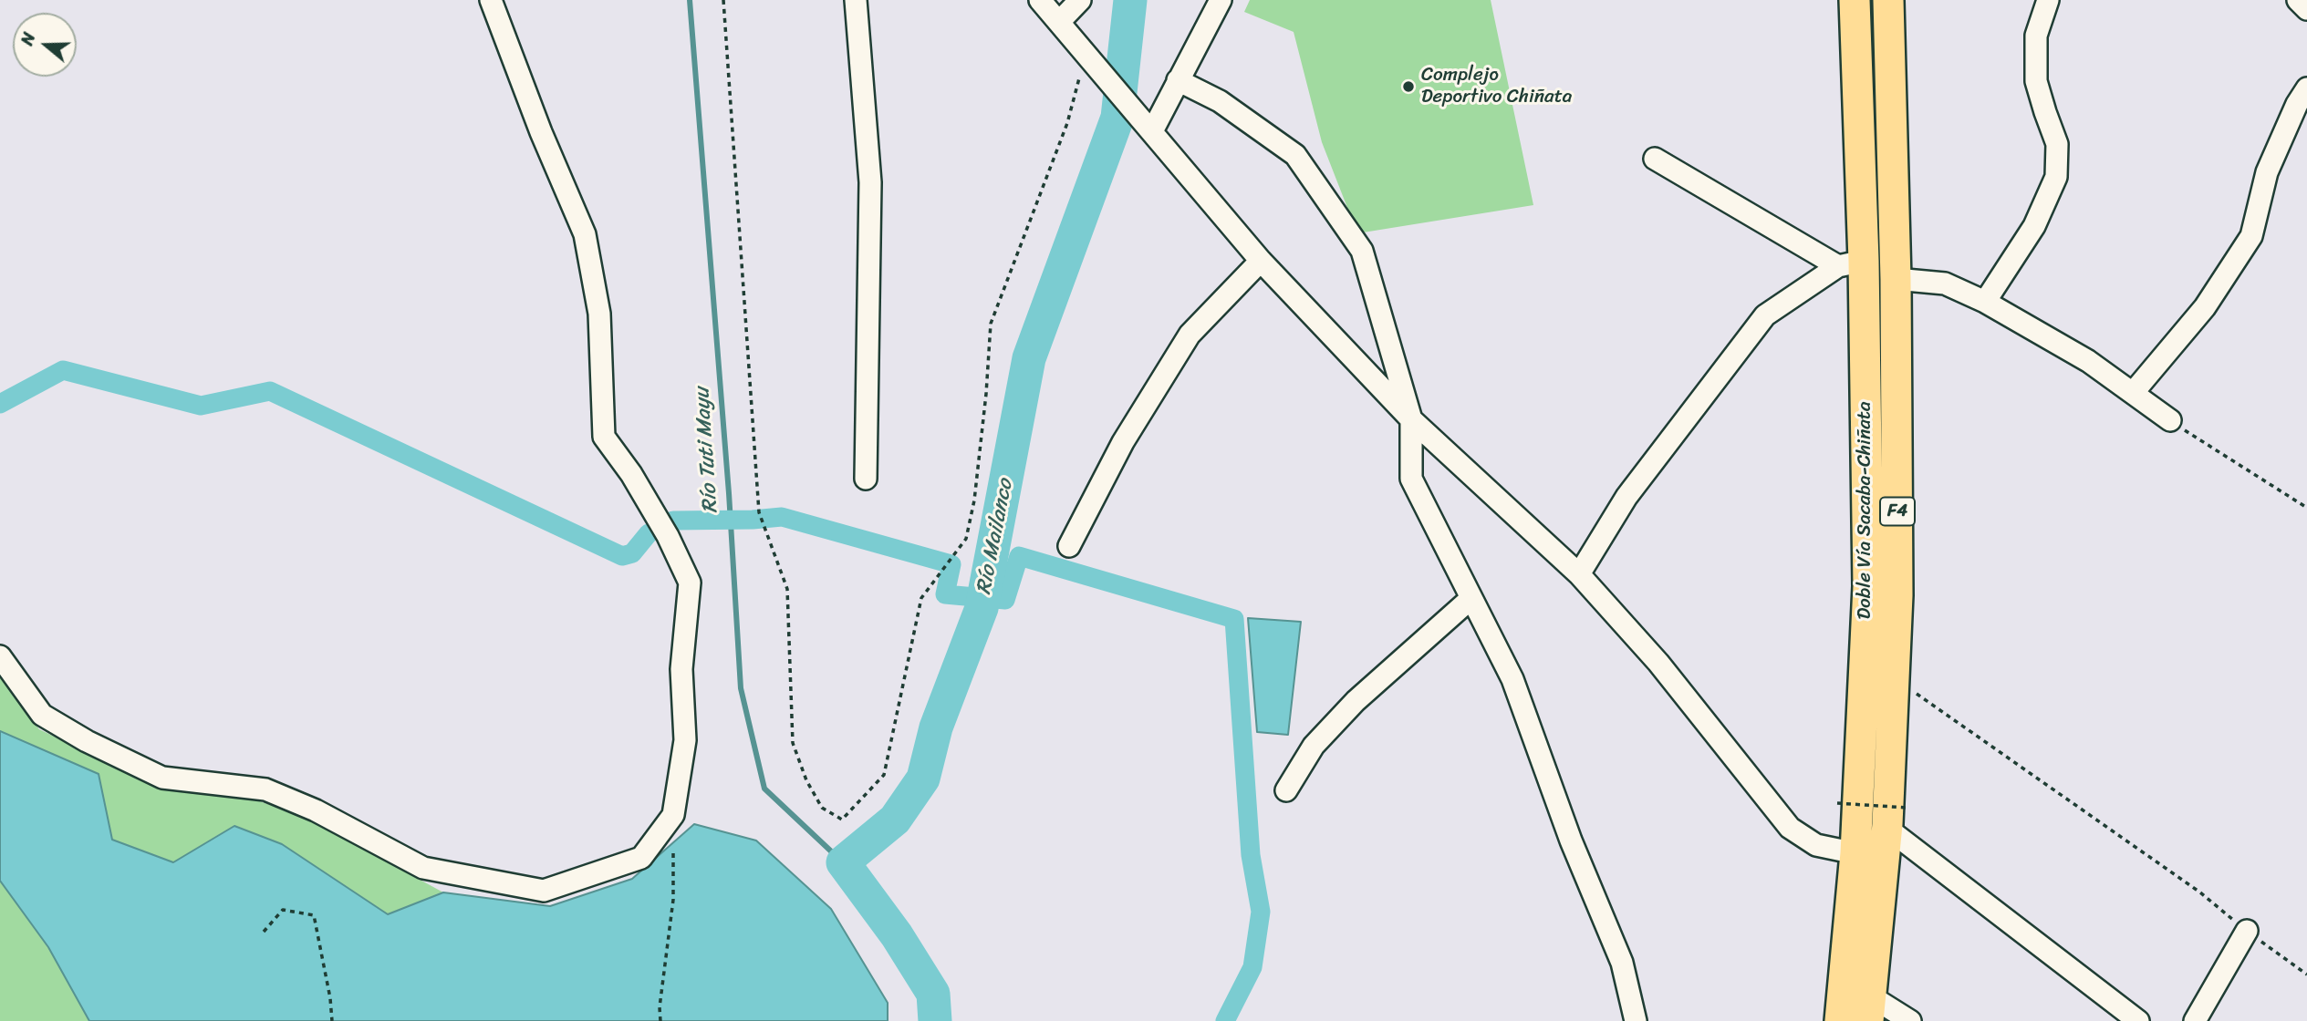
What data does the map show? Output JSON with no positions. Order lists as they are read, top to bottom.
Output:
{
  "streets": {
    "highway": ["Doble Vía Sacaba-Chiñata", "F4"]
  },
  "water": ["Río Tuti Mayu", "Río Mailanco"],
  "places": ["Complejo Deportivo Chiñata"],
  "north": "left"
}
